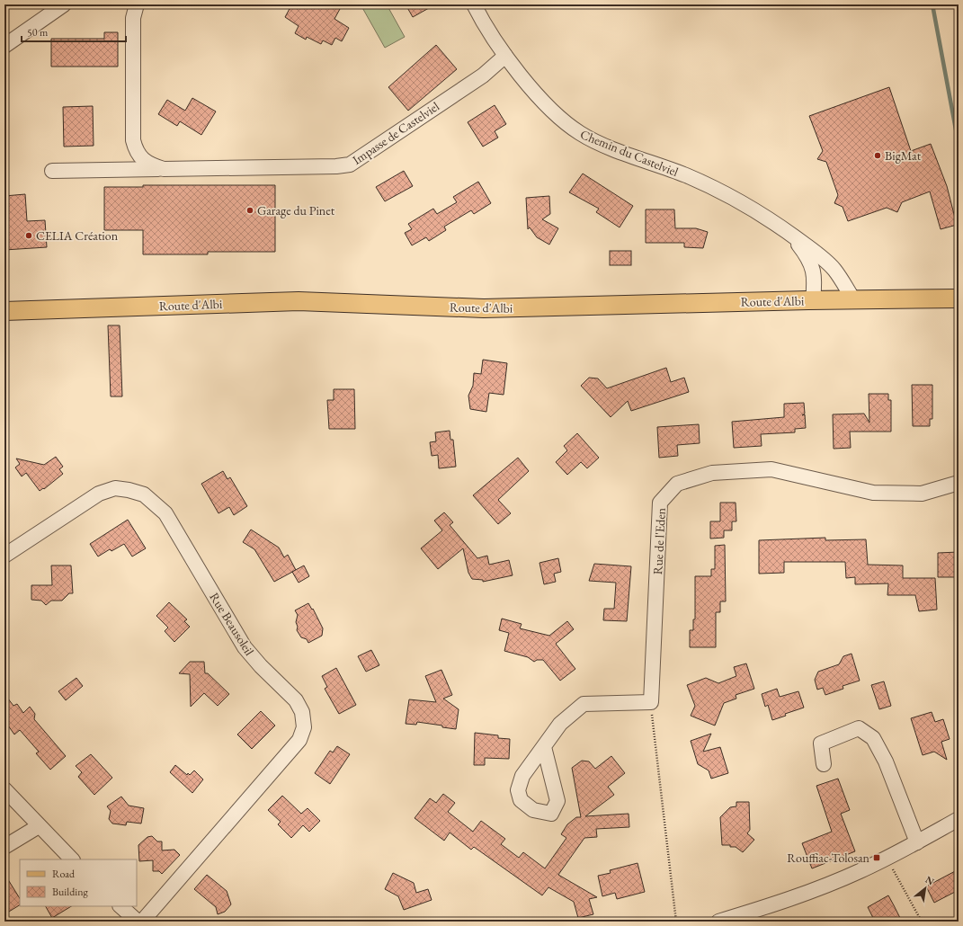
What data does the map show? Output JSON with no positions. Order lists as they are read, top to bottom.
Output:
{
  "streets": {
    "main road": ["Route d'Albi"],
    "street": [
      "Impasse de Castelviel",
      "Chemin du Castelviel",
      "Rue de l'Eden",
      "Rue Beausoleil"
    ]
  },
  "crossings": [
    ["Impasse de Castelviel", "Chemin du Castelviel"],
    ["Chemin du Castelviel", "Route d'Albi"]
  ],
  "places": {
    "other": ["BigMat", "Garage du Pinet", "CELIA Création"],
    "transit": ["Rouffiac-Tolosan"]
  },
  "legend": ["Road", "Building"],
  "scale_bar": "50 m",
  "north": "top right"
}
